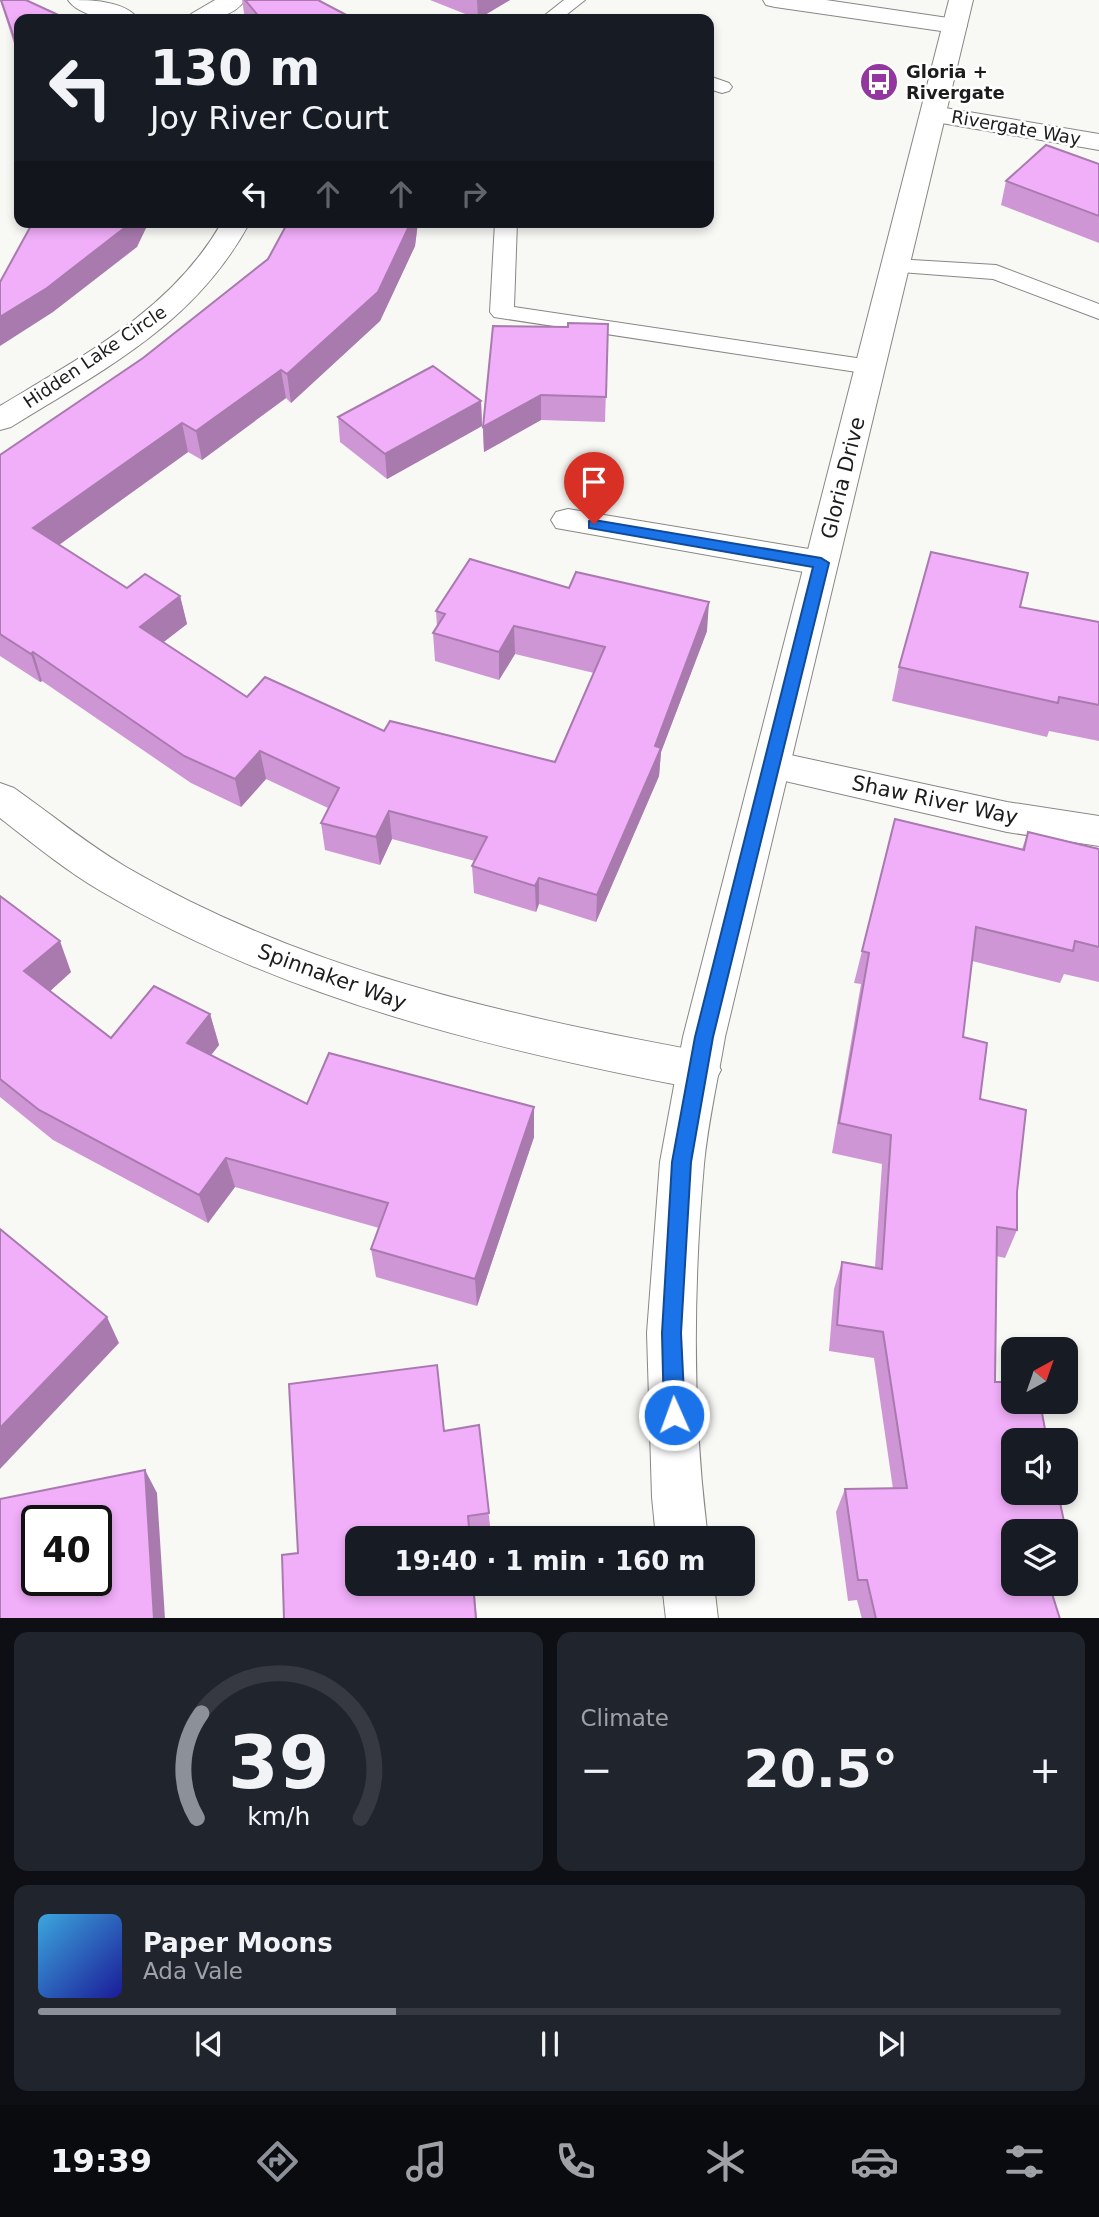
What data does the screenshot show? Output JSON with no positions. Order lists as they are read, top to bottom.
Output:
{
  "streets": {
    "street": [
      "Rivergate Way",
      "Hidden Lake Circle",
      "Gloria Drive",
      "Shaw River Way",
      "Spinnaker Way"
    ]
  },
  "crossings": [
    ["Rivergate Way", "Gloria Drive"],
    ["Gloria Drive", "Shaw River Way"],
    ["Gloria Drive", "Spinnaker Way"]
  ],
  "places": {
    "bus stop": ["Gloria + Rivergate"]
  },
  "north": "top right",
  "page": {
    "turn": ["130 m", "Joy River Court"],
    "limit": "40",
    "trip": "19:40 · 1 min · 160 m",
    "tile": "Climate",
    "heat": ["−", "20.5°", "+"],
    "song": ["Paper Moons", "Ada Vale"],
    "tabs": "19:39",
    "gauge": ["39", "km/h"]
  }
}
